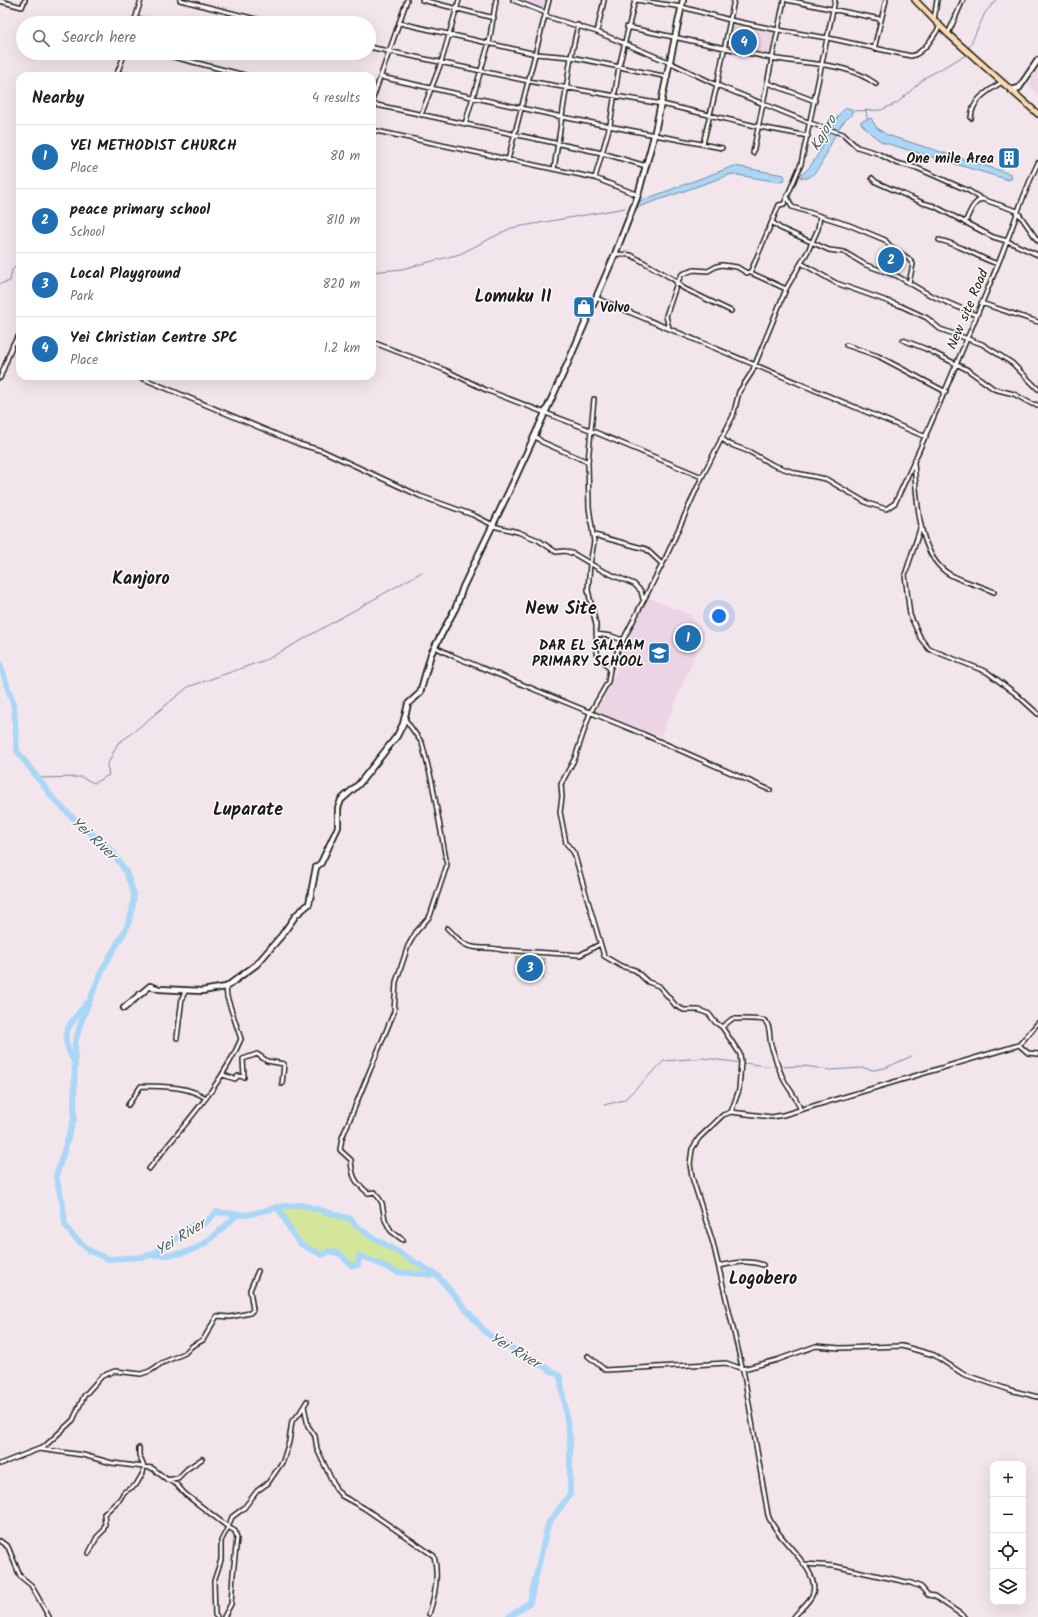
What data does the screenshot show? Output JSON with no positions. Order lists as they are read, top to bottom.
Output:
{
  "streets": {
    "street": ["New site Road"]
  },
  "districts": [
    "Lomuku II",
    "Kanjoro",
    "New Site",
    "Luparate",
    "Logobero"
  ],
  "water": ["Kajoro", "Yei River"],
  "places": {
    "building": ["One mile Area"],
    "shop": ["Volvo"],
    "school or university": ["DAR EL SALAAM PRIMARY SCHOOL"]
  },
  "page": {
    "search": "Search here",
    "pins": [
      "4",
      "2",
      "1",
      "3"
    ],
    "heading": ["Nearby", "4 results"],
    "list": [
      {
        "mark": "1",
        "name": "YEI METHODIST CHURCH",
        "note": "Place",
        "value": "80 m"
      },
      {
        "mark": "2",
        "name": "peace primary school",
        "note": "School",
        "value": "810 m"
      },
      {
        "mark": "3",
        "name": "Local Playground",
        "note": "Park",
        "value": "820 m"
      },
      {
        "mark": "4",
        "name": "Yei Christian Centre SPC",
        "note": "Place",
        "value": "1.2 km"
      }
    ],
    "map_buttons": ["+", "−"]
  }
}
